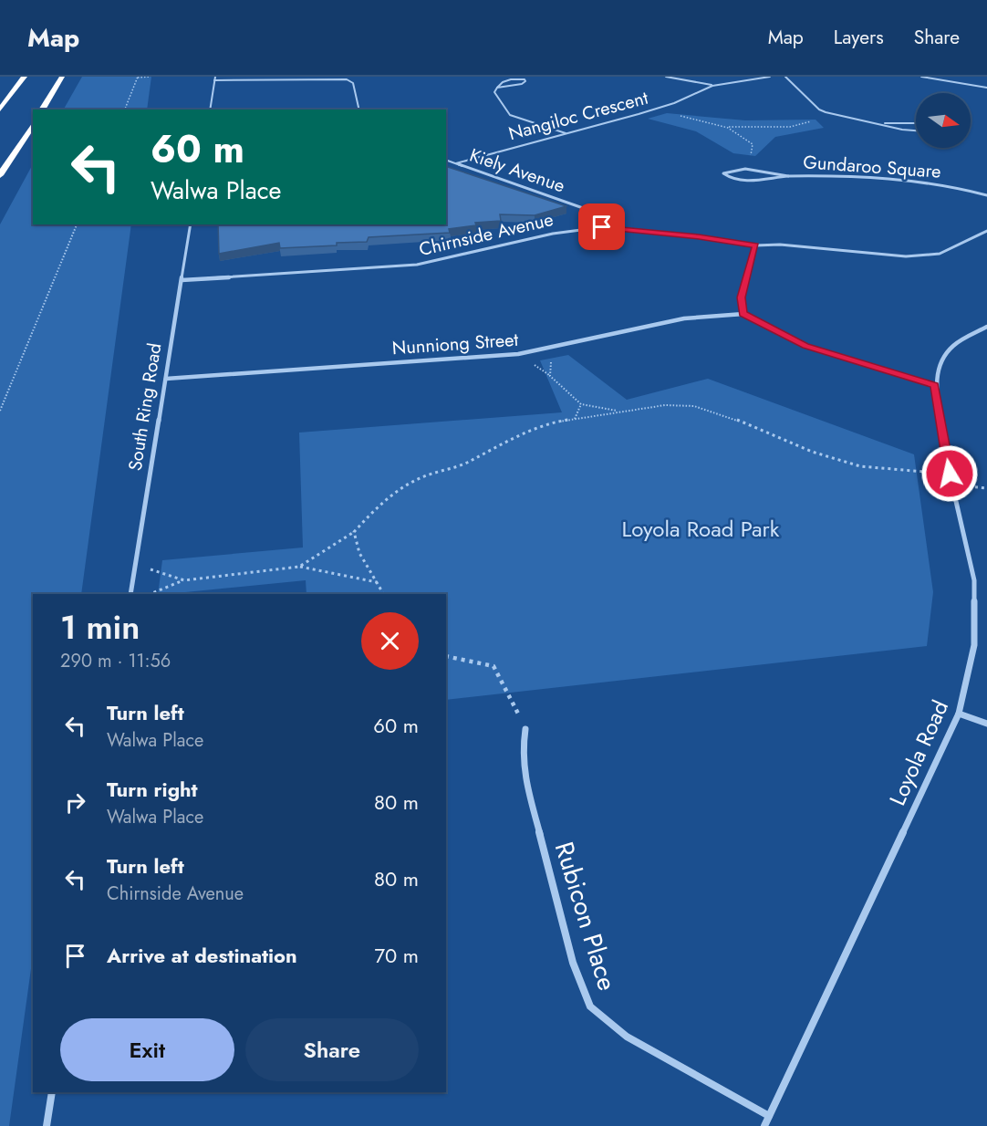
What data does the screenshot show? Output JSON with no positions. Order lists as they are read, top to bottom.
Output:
{
  "streets": {
    "street": [
      "Nangiloc Crescent",
      "Gundaroo Square",
      "Kiely Avenue",
      "Chirnside Avenue",
      "Nunniong Street",
      "South Ring Road",
      "Loyola Road",
      "Rubicon Place"
    ]
  },
  "crossings": [
    ["Nangiloc Crescent", "Kiely Avenue"],
    ["Kiely Avenue", "Chirnside Avenue"],
    ["Chirnside Avenue", "South Ring Road"],
    ["Nunniong Street", "South Ring Road"],
    ["Loyola Road", "Rubicon Place"]
  ],
  "parks": ["Loyola Road Park"],
  "north": "right",
  "page": {
    "header": "Map",
    "nav": ["Map", "Layers", "Share"],
    "turn": ["60 m", "Walwa Place"],
    "heading": ["1 min", "290 m · 11:56"],
    "list": [
      {
        "name": "Turn left",
        "note": "Walwa Place",
        "value": "60 m"
      },
      {
        "name": "Turn right",
        "note": "Walwa Place",
        "value": "80 m"
      },
      {
        "name": "Turn left",
        "note": "Chirnside Avenue",
        "value": "80 m"
      },
      {
        "name": "Arrive at destination",
        "value": "70 m"
      }
    ],
    "buttons": ["Exit", "Share"]
  }
}
